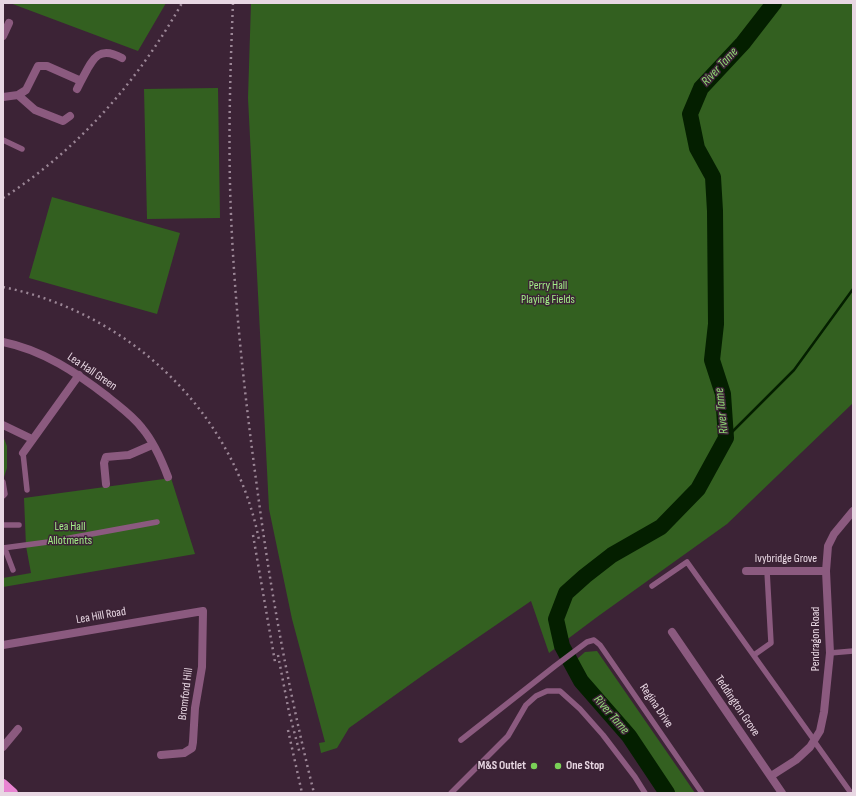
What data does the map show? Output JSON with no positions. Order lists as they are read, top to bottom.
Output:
{
  "streets": {
    "street": [
      "Lea Hall Green",
      "Ivybridge Grove",
      "Lea Hill Road",
      "Pendragon Road",
      "Bromford Hill",
      "Teddington Grove"
    ],
    "lane": ["Regina Drive"]
  },
  "crossings": [
    ["Ivybridge Grove", "Pendragon Road"],
    ["Lea Hill Road", "Bromford Hill"],
    ["Pendragon Road", "Teddington Grove"]
  ],
  "water": ["River Tame"],
  "parks": ["Perry Hall Playing Fields", "Lea Hall Allotments"],
  "places": ["M&S Outlet", "One Stop"]
}
